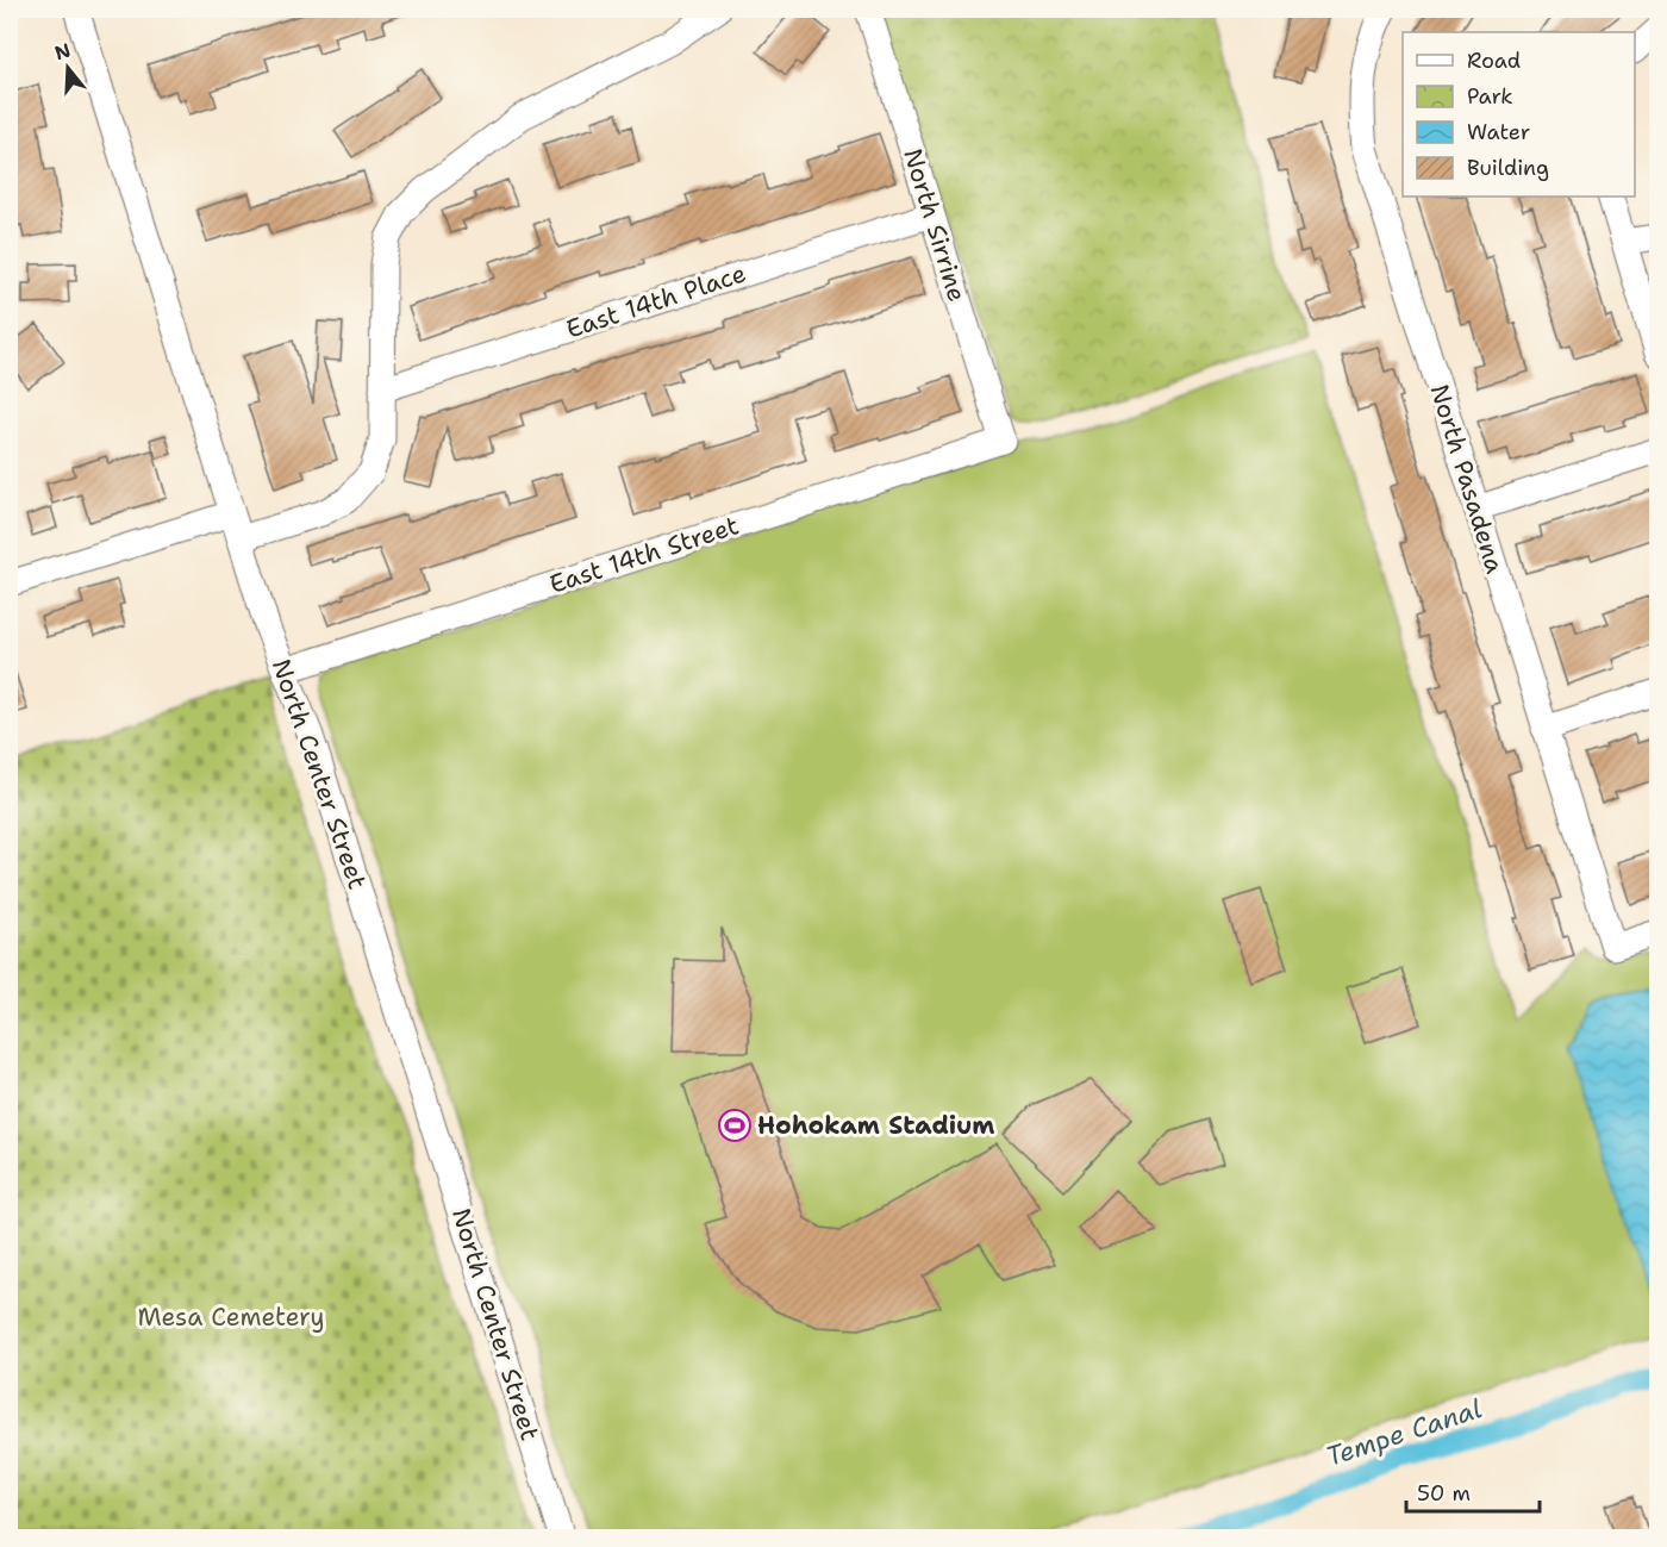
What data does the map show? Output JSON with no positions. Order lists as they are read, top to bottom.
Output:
{
  "streets": {
    "street": [
      "North Sirrine",
      "East 14th Place",
      "North Pasadena",
      "East 14th Street",
      "North Center Street"
    ]
  },
  "crossings": [
    ["North Sirrine", "East 14th Place"],
    ["North Sirrine", "East 14th Street"],
    ["East 14th Street", "North Center Street"]
  ],
  "water": ["Tempe Canal"],
  "parks": ["Mesa Cemetery"],
  "places": {
    "sports": ["Hohokam Stadium"]
  },
  "legend": [
    "Road",
    "Park",
    "Water",
    "Building"
  ],
  "scale_bar": "50 m",
  "north": "top"
}
